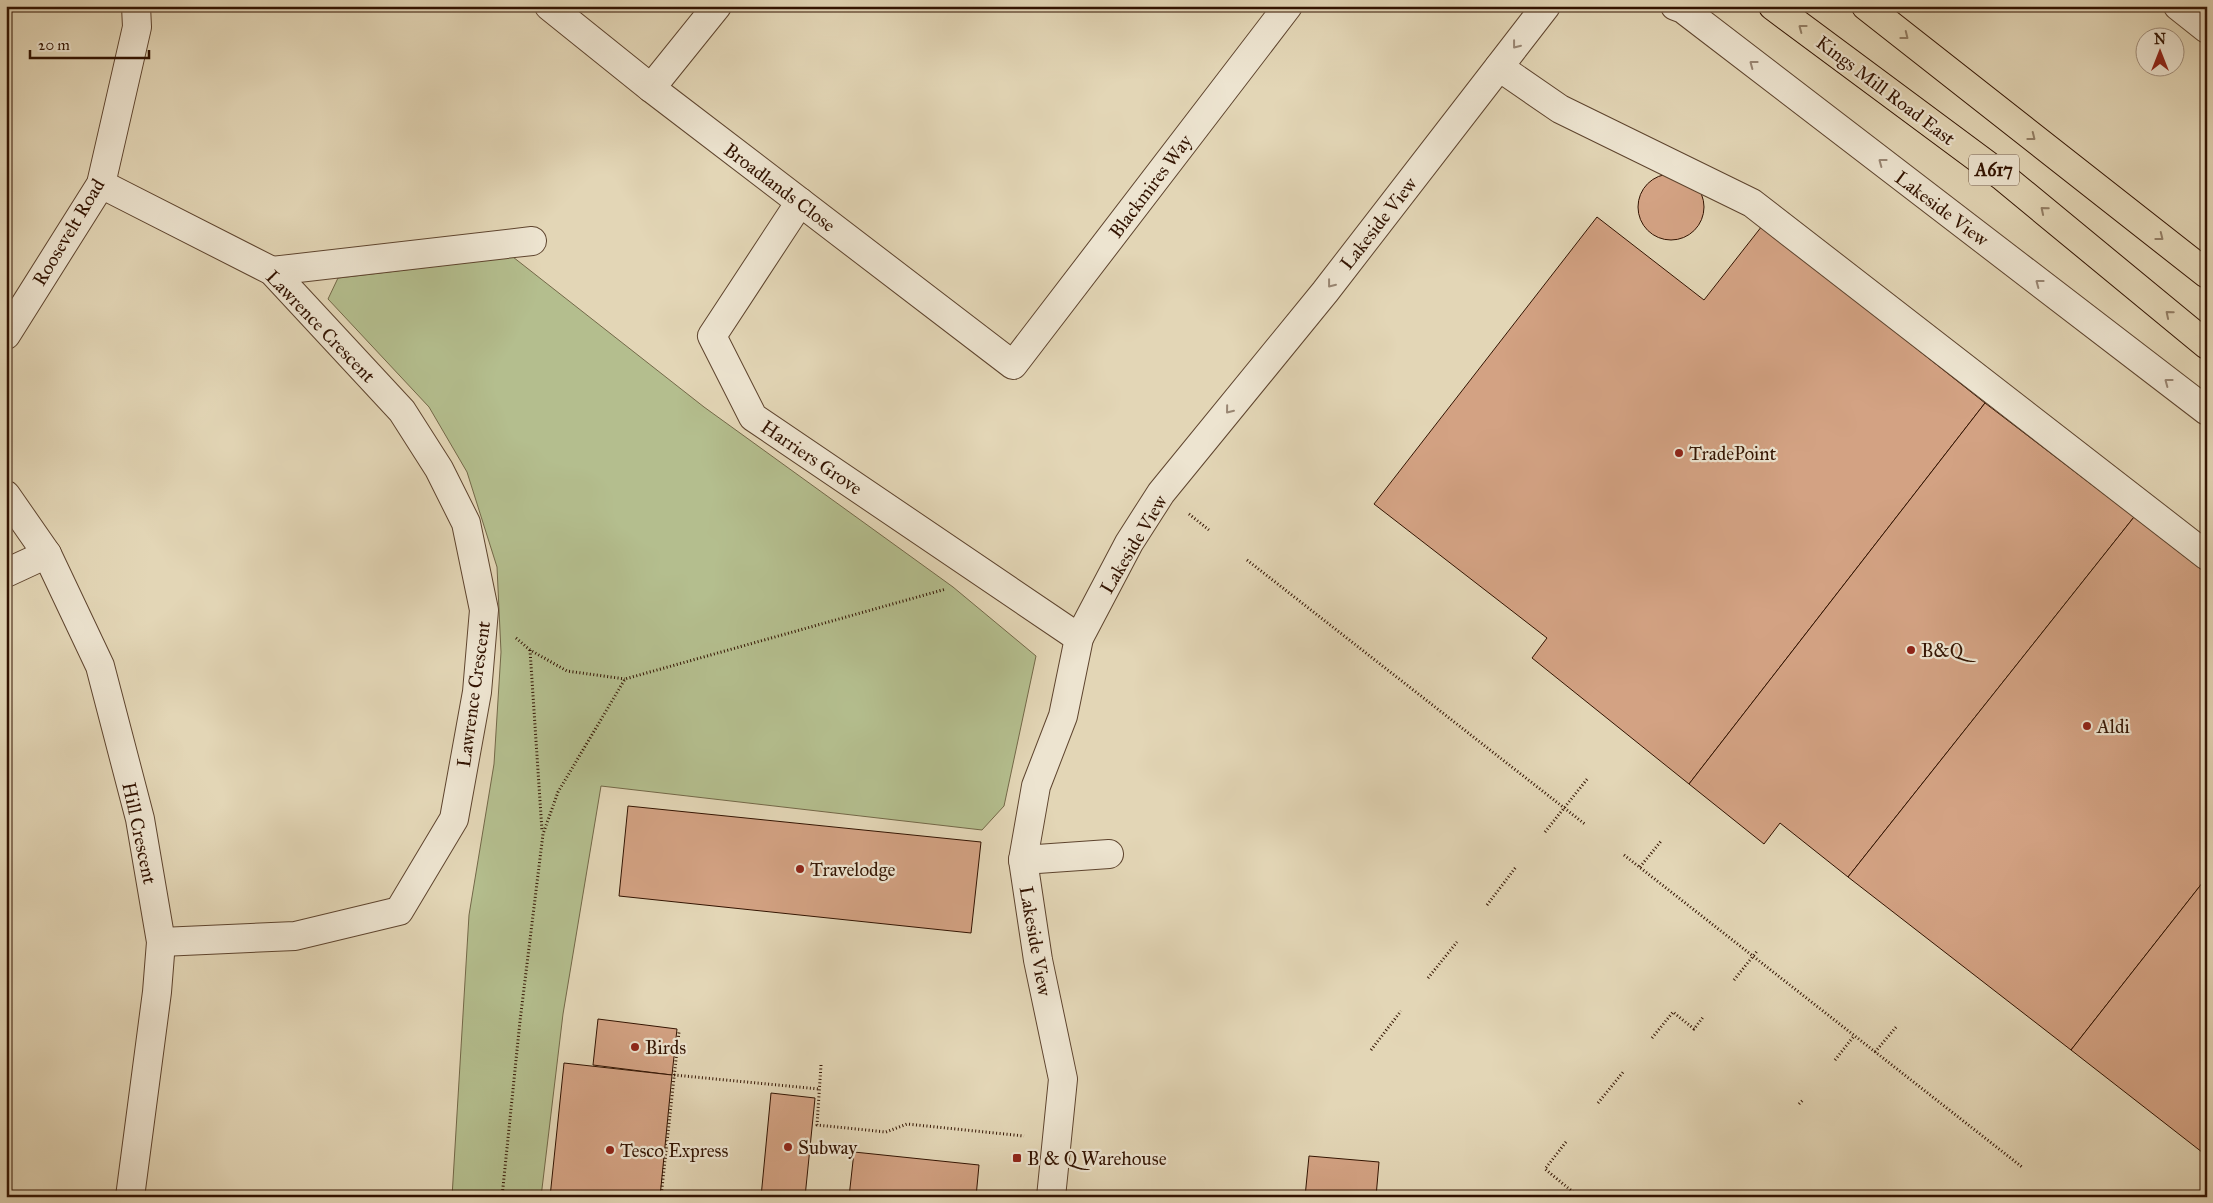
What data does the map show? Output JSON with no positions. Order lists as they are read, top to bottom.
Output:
{
  "streets": {
    "highway": ["Kings Mill Road East", "A617"],
    "street": [
      "Blackmires Way",
      "Broadlands Close",
      "Lakeside View",
      "Roosevelt Road",
      "Lawrence Crescent",
      "Harriers Grove",
      "Hill Crescent"
    ]
  },
  "crossings": [
    ["Blackmires Way", "Broadlands Close"],
    ["Broadlands Close", "Harriers Grove"],
    ["Lakeside View", "Harriers Grove"],
    ["Roosevelt Road", "Lawrence Crescent"],
    ["Lawrence Crescent", "Hill Crescent"]
  ],
  "places": {
    "other": [
      "TradePoint",
      "B&Q",
      "Aldi",
      "Travelodge",
      "Birds",
      "Subway",
      "Tesco Express"
    ],
    "transit": ["B & Q Warehouse"]
  },
  "scale_bar": "20 m",
  "north": "top"
}
